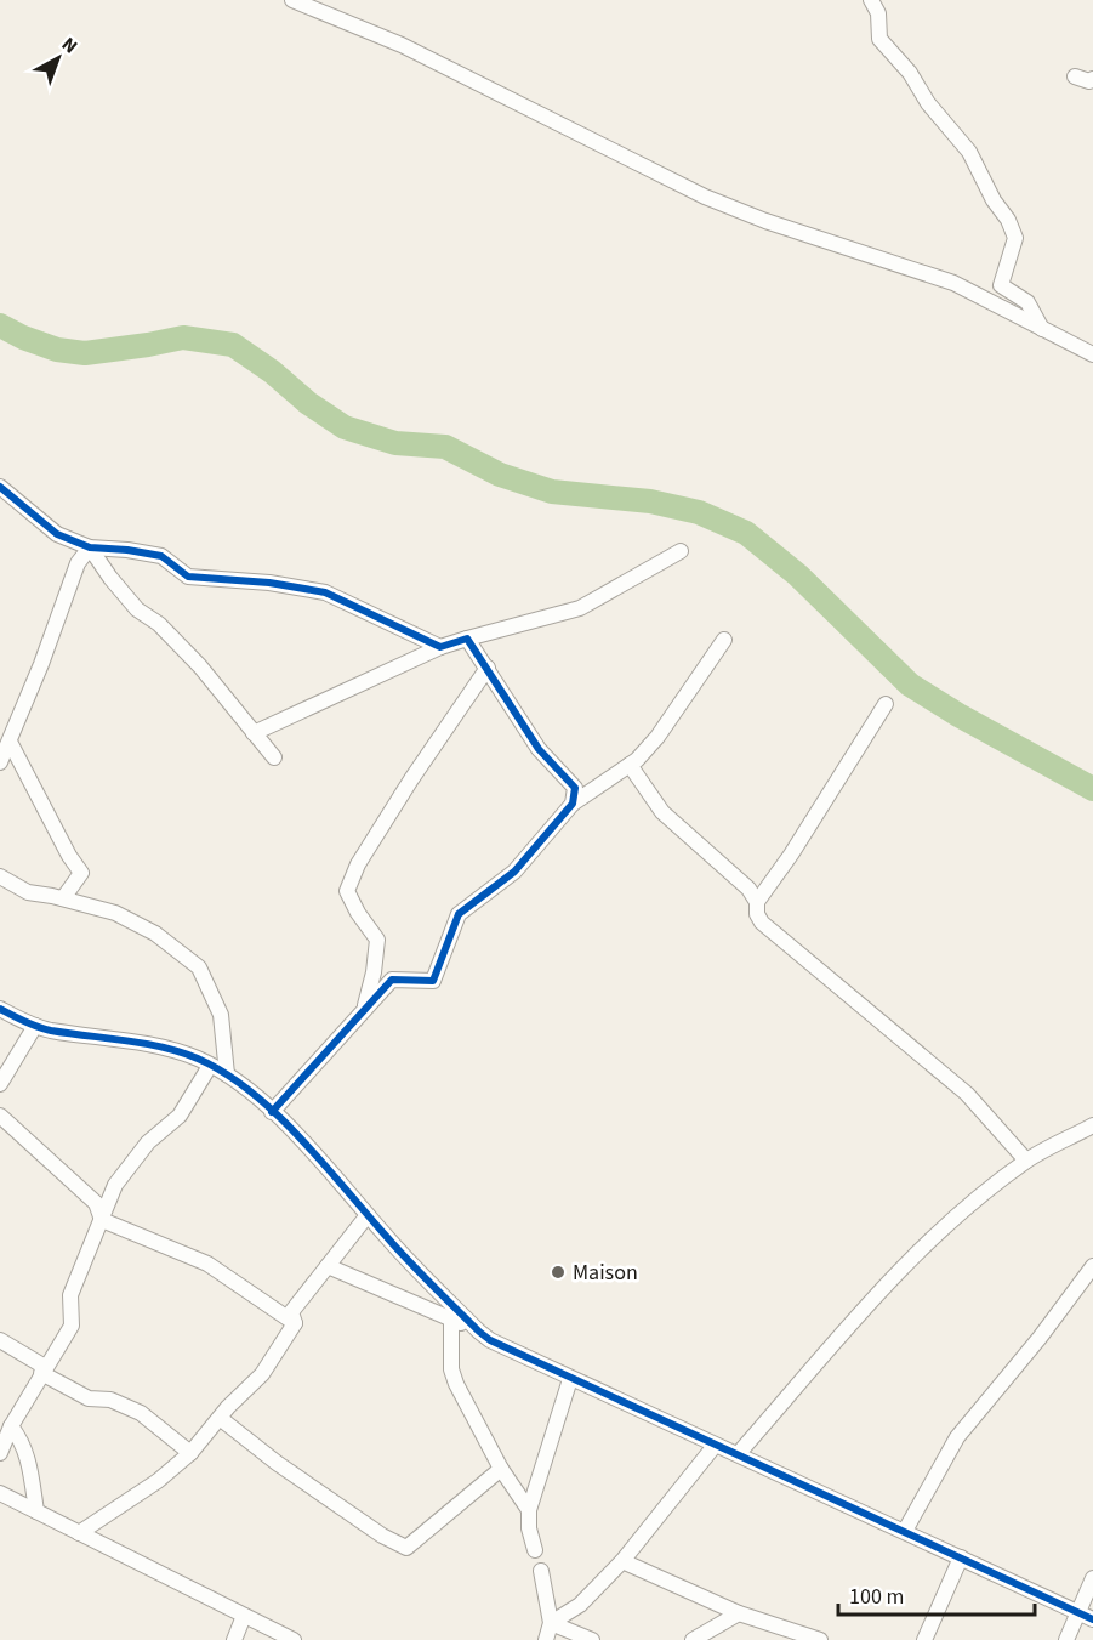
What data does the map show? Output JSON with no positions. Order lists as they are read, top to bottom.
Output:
{
  "places": ["Maison"],
  "scale_bar": "100 m",
  "north": "top right"
}
